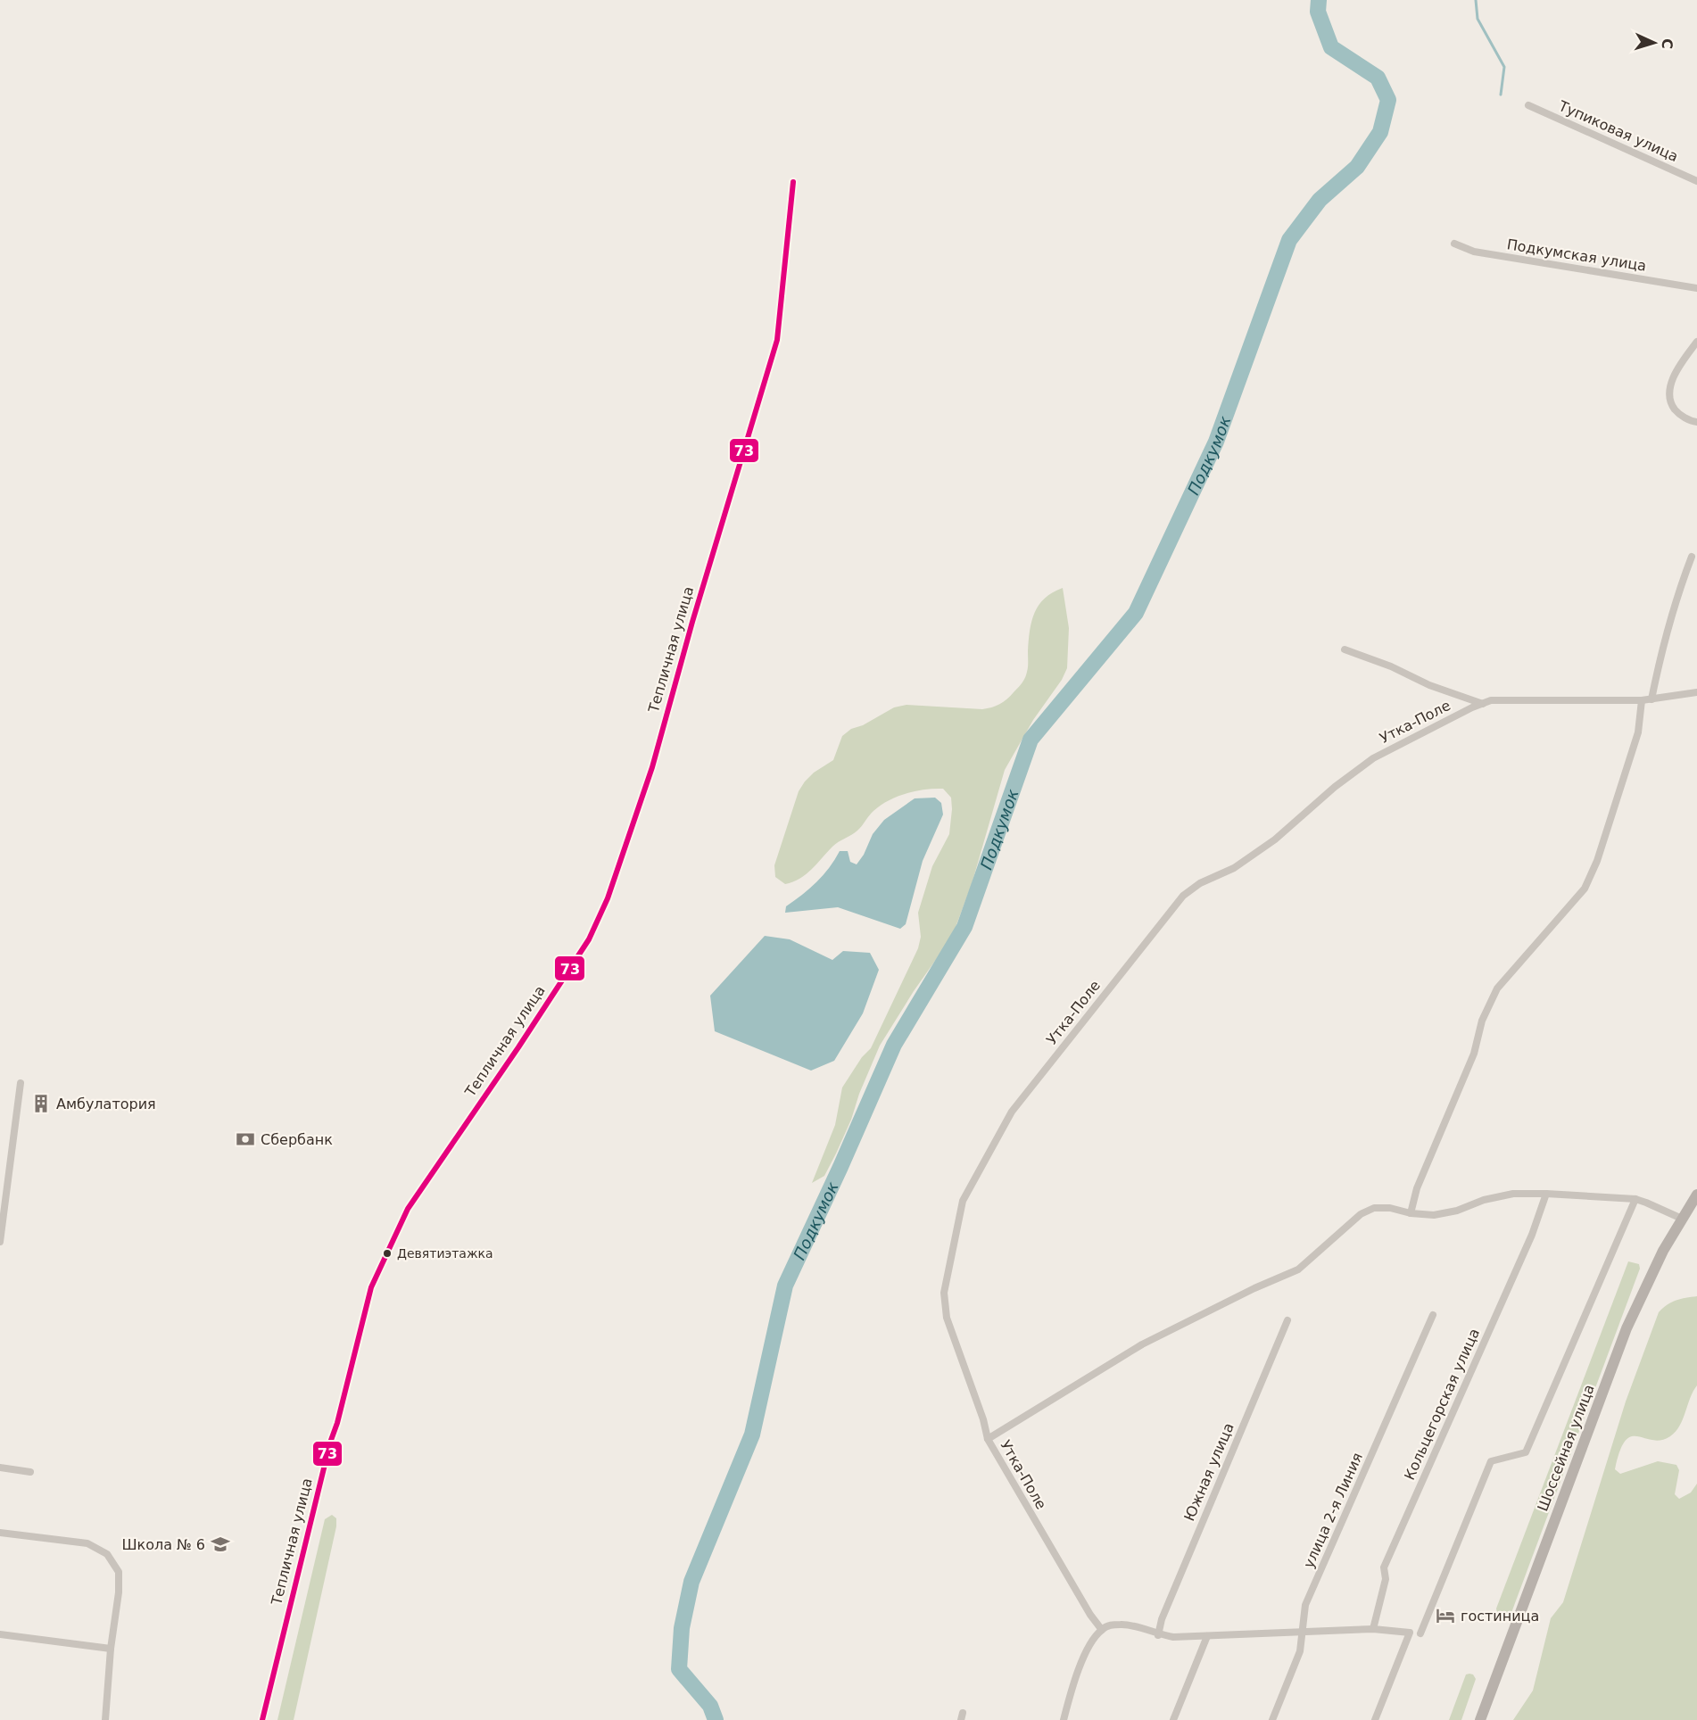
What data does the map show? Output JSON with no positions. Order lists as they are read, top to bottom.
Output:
{
  "streets": {
    "main road": ["Шоссейная улица"],
    "street": [
      "Тупиковая улица",
      "Подкумская улица",
      "Тепличная улица",
      "Утка-Поле",
      "Кольцегорская улица",
      "Южная улица",
      "улица 2-я Линия"
    ]
  },
  "water": ["Подкумок"],
  "places": {
    "building": ["Амбулатория"],
    "bank": ["Сбербанк"],
    "other": ["Девятиэтажка"],
    "school or university": ["Школа № 6"],
    "hotel": ["гостиница"]
  },
  "lines": ["transit line 73"],
  "north": "right"
}
